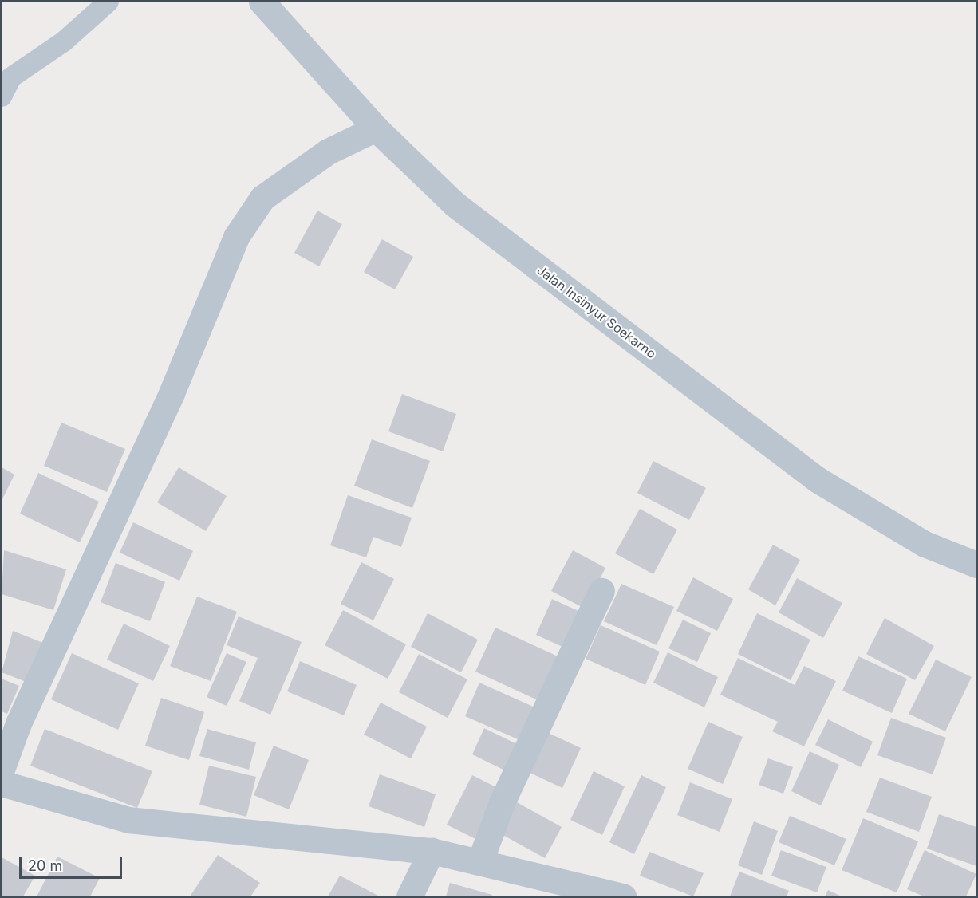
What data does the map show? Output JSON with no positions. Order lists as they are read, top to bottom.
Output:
{
  "streets": {
    "street": ["Jalan Insinyur Soekarno"]
  },
  "scale_bar": "20 m"
}
